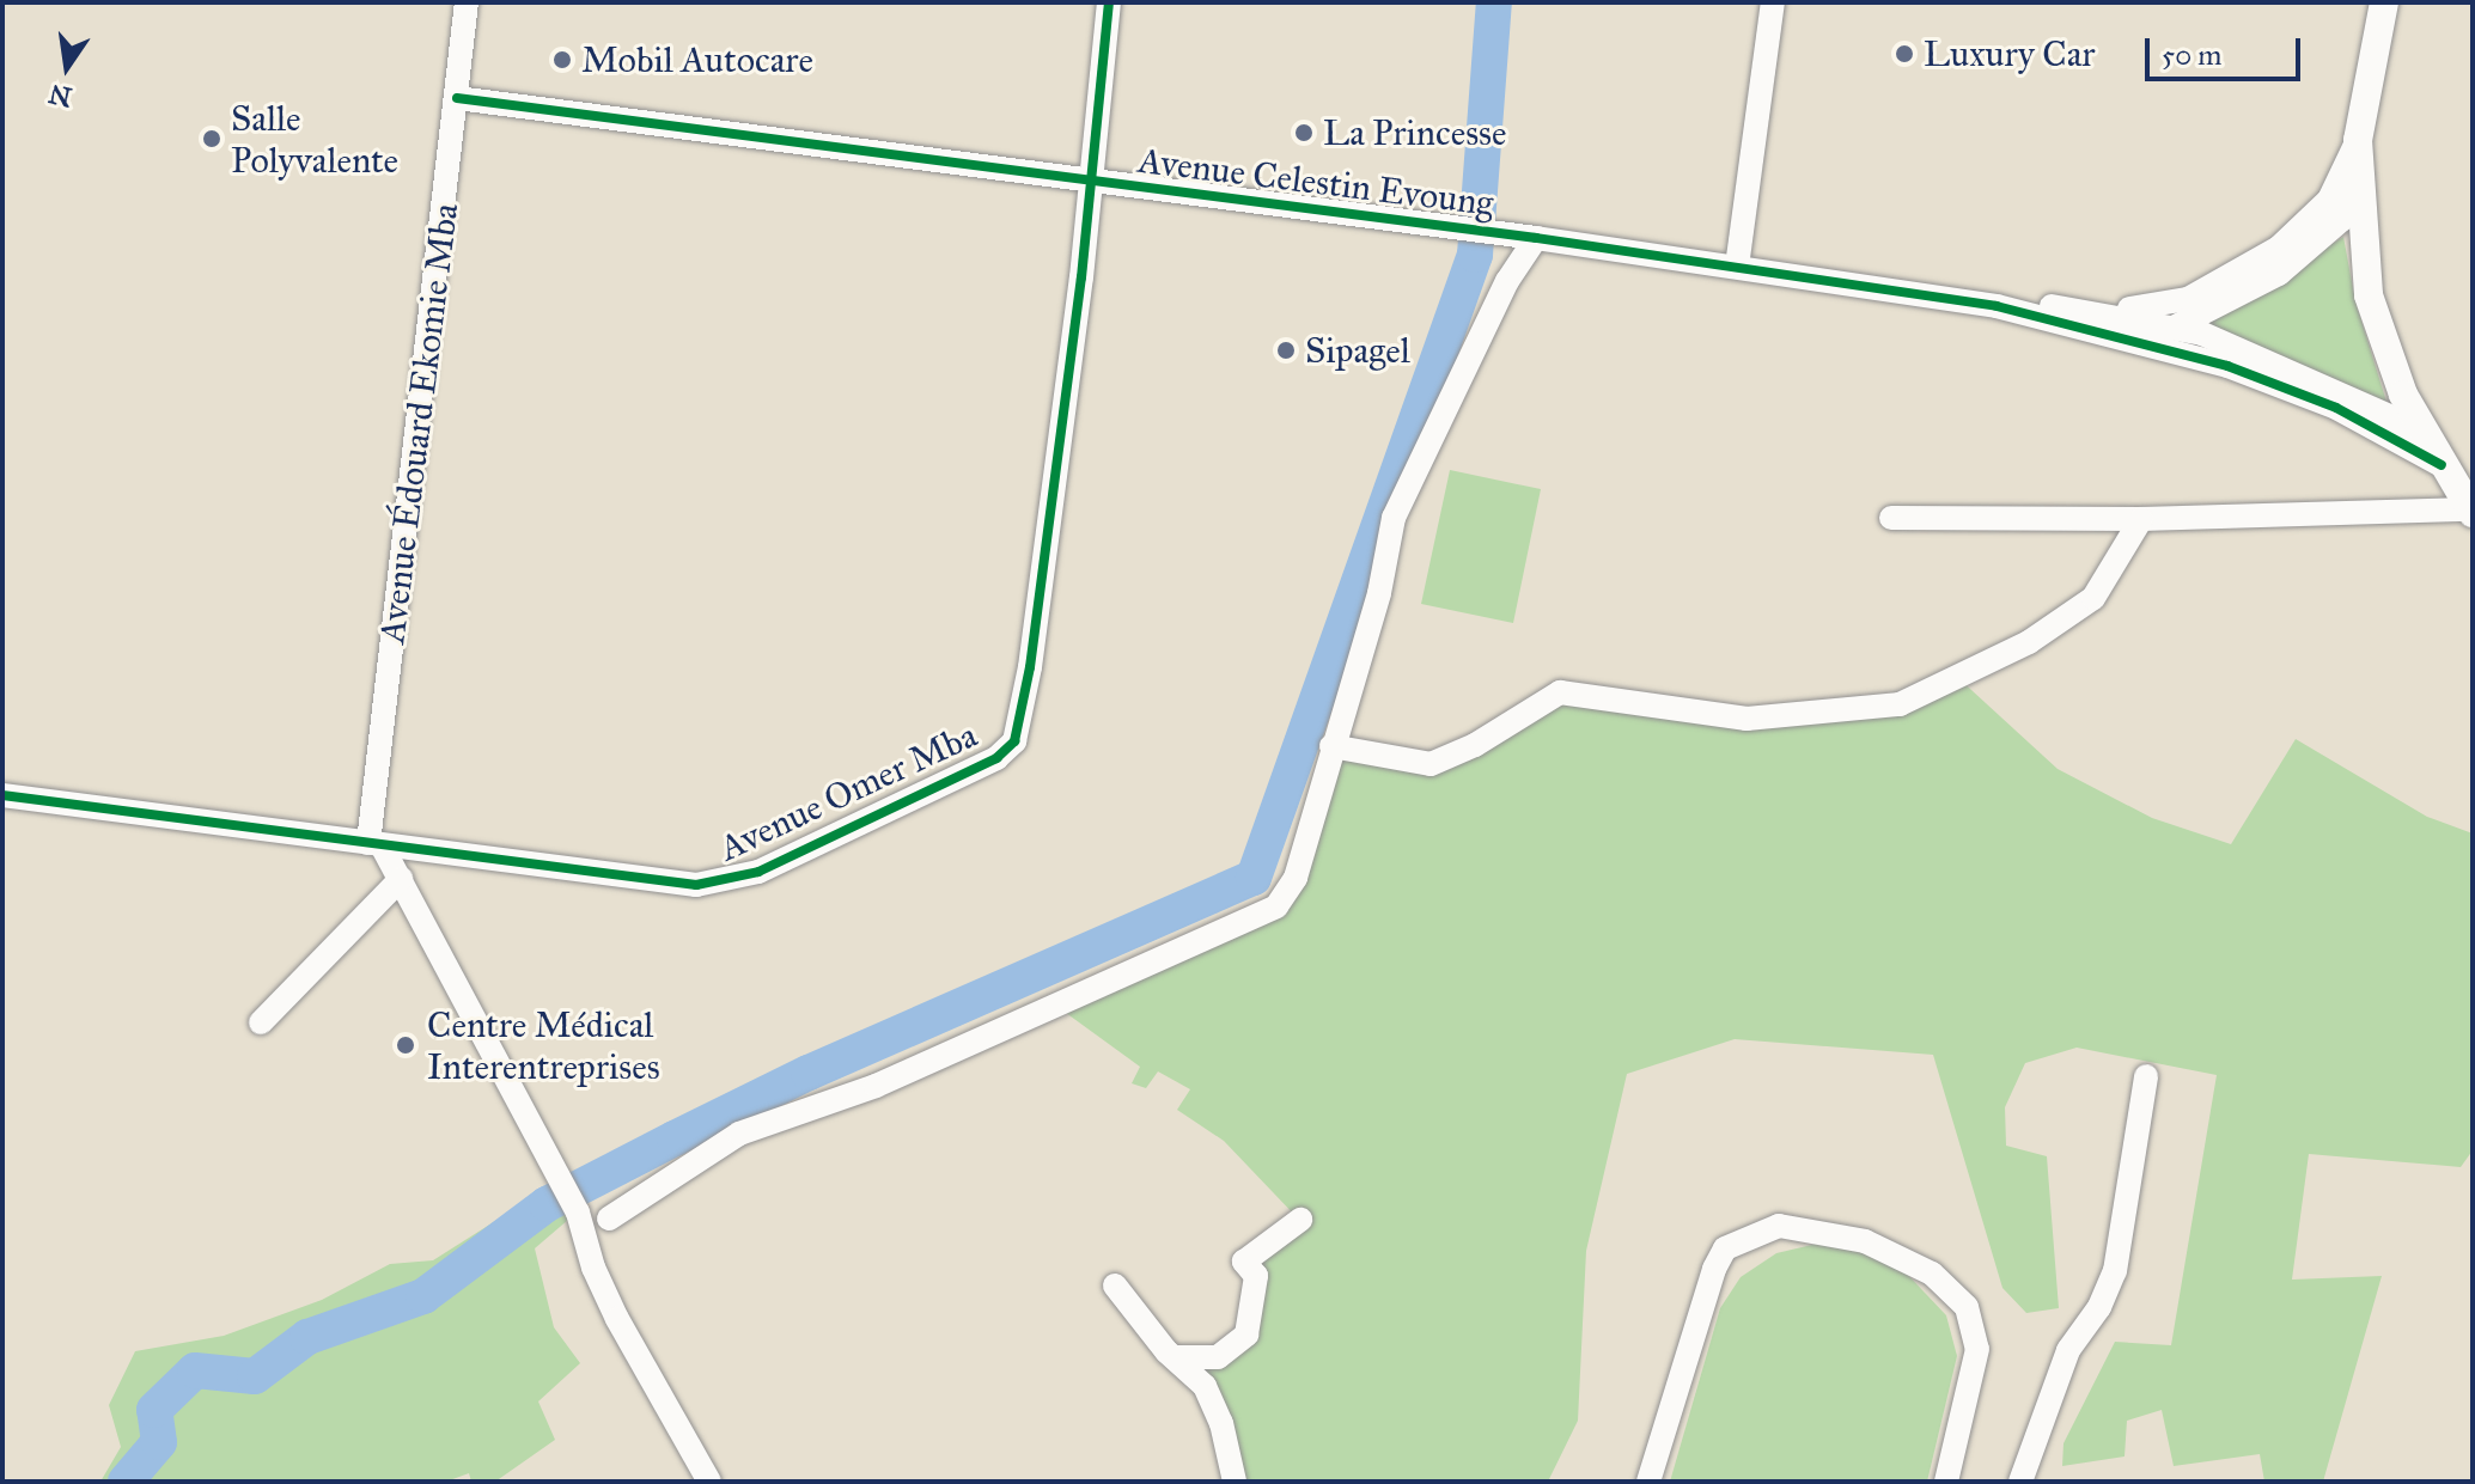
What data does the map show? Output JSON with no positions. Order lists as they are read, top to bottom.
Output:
{
  "streets": {
    "street": ["Avenue Celestin Evoung", "Avenue Édouard Ekomie Mba", "Avenue Omer Mba"]
  },
  "crossings": [
    ["Avenue Celestin Evoung", "Avenue Édouard Ekomie Mba"],
    ["Avenue Celestin Evoung", "Avenue Omer Mba"],
    ["Avenue Édouard Ekomie Mba", "Avenue Omer Mba"]
  ],
  "places": [
    "Luxury Car",
    "Mobil Autocare",
    "La Princesse",
    "Salle Polyvalente",
    "Sipagel",
    "Centre Médical Interentreprises"
  ],
  "scale_bar": "50 m",
  "north": "bottom"
}
